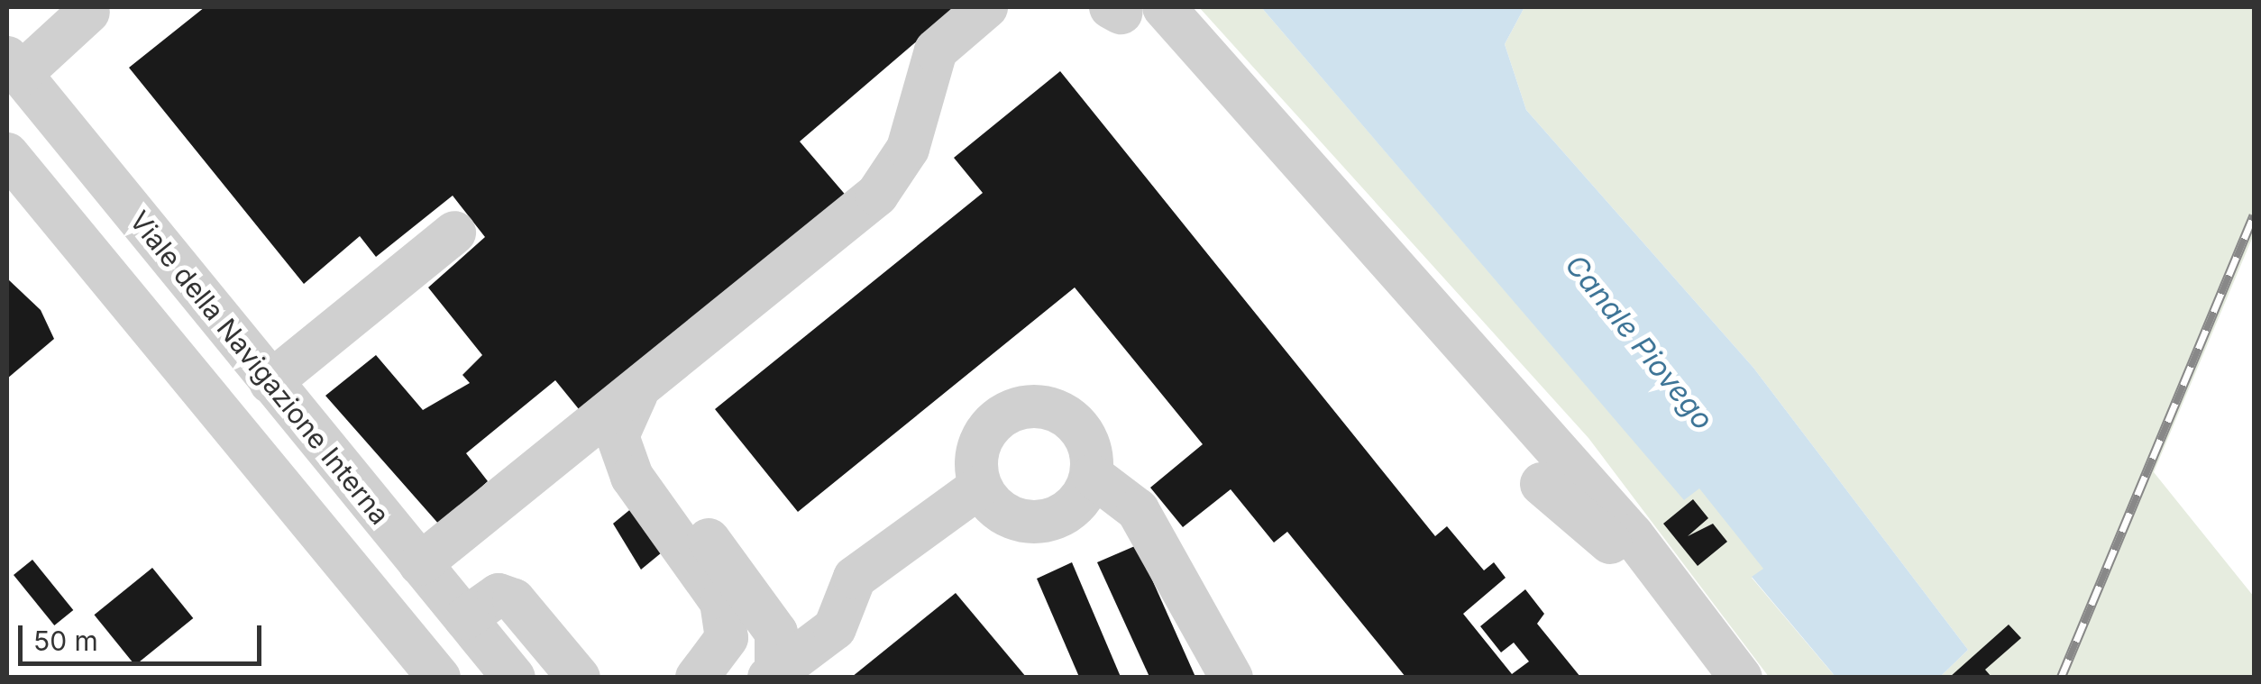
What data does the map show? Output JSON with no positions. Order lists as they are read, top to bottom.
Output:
{
  "streets": {
    "street": ["Viale della Navigazione Interna"]
  },
  "water": ["Canale Piovego"],
  "scale_bar": "50 m"
}
